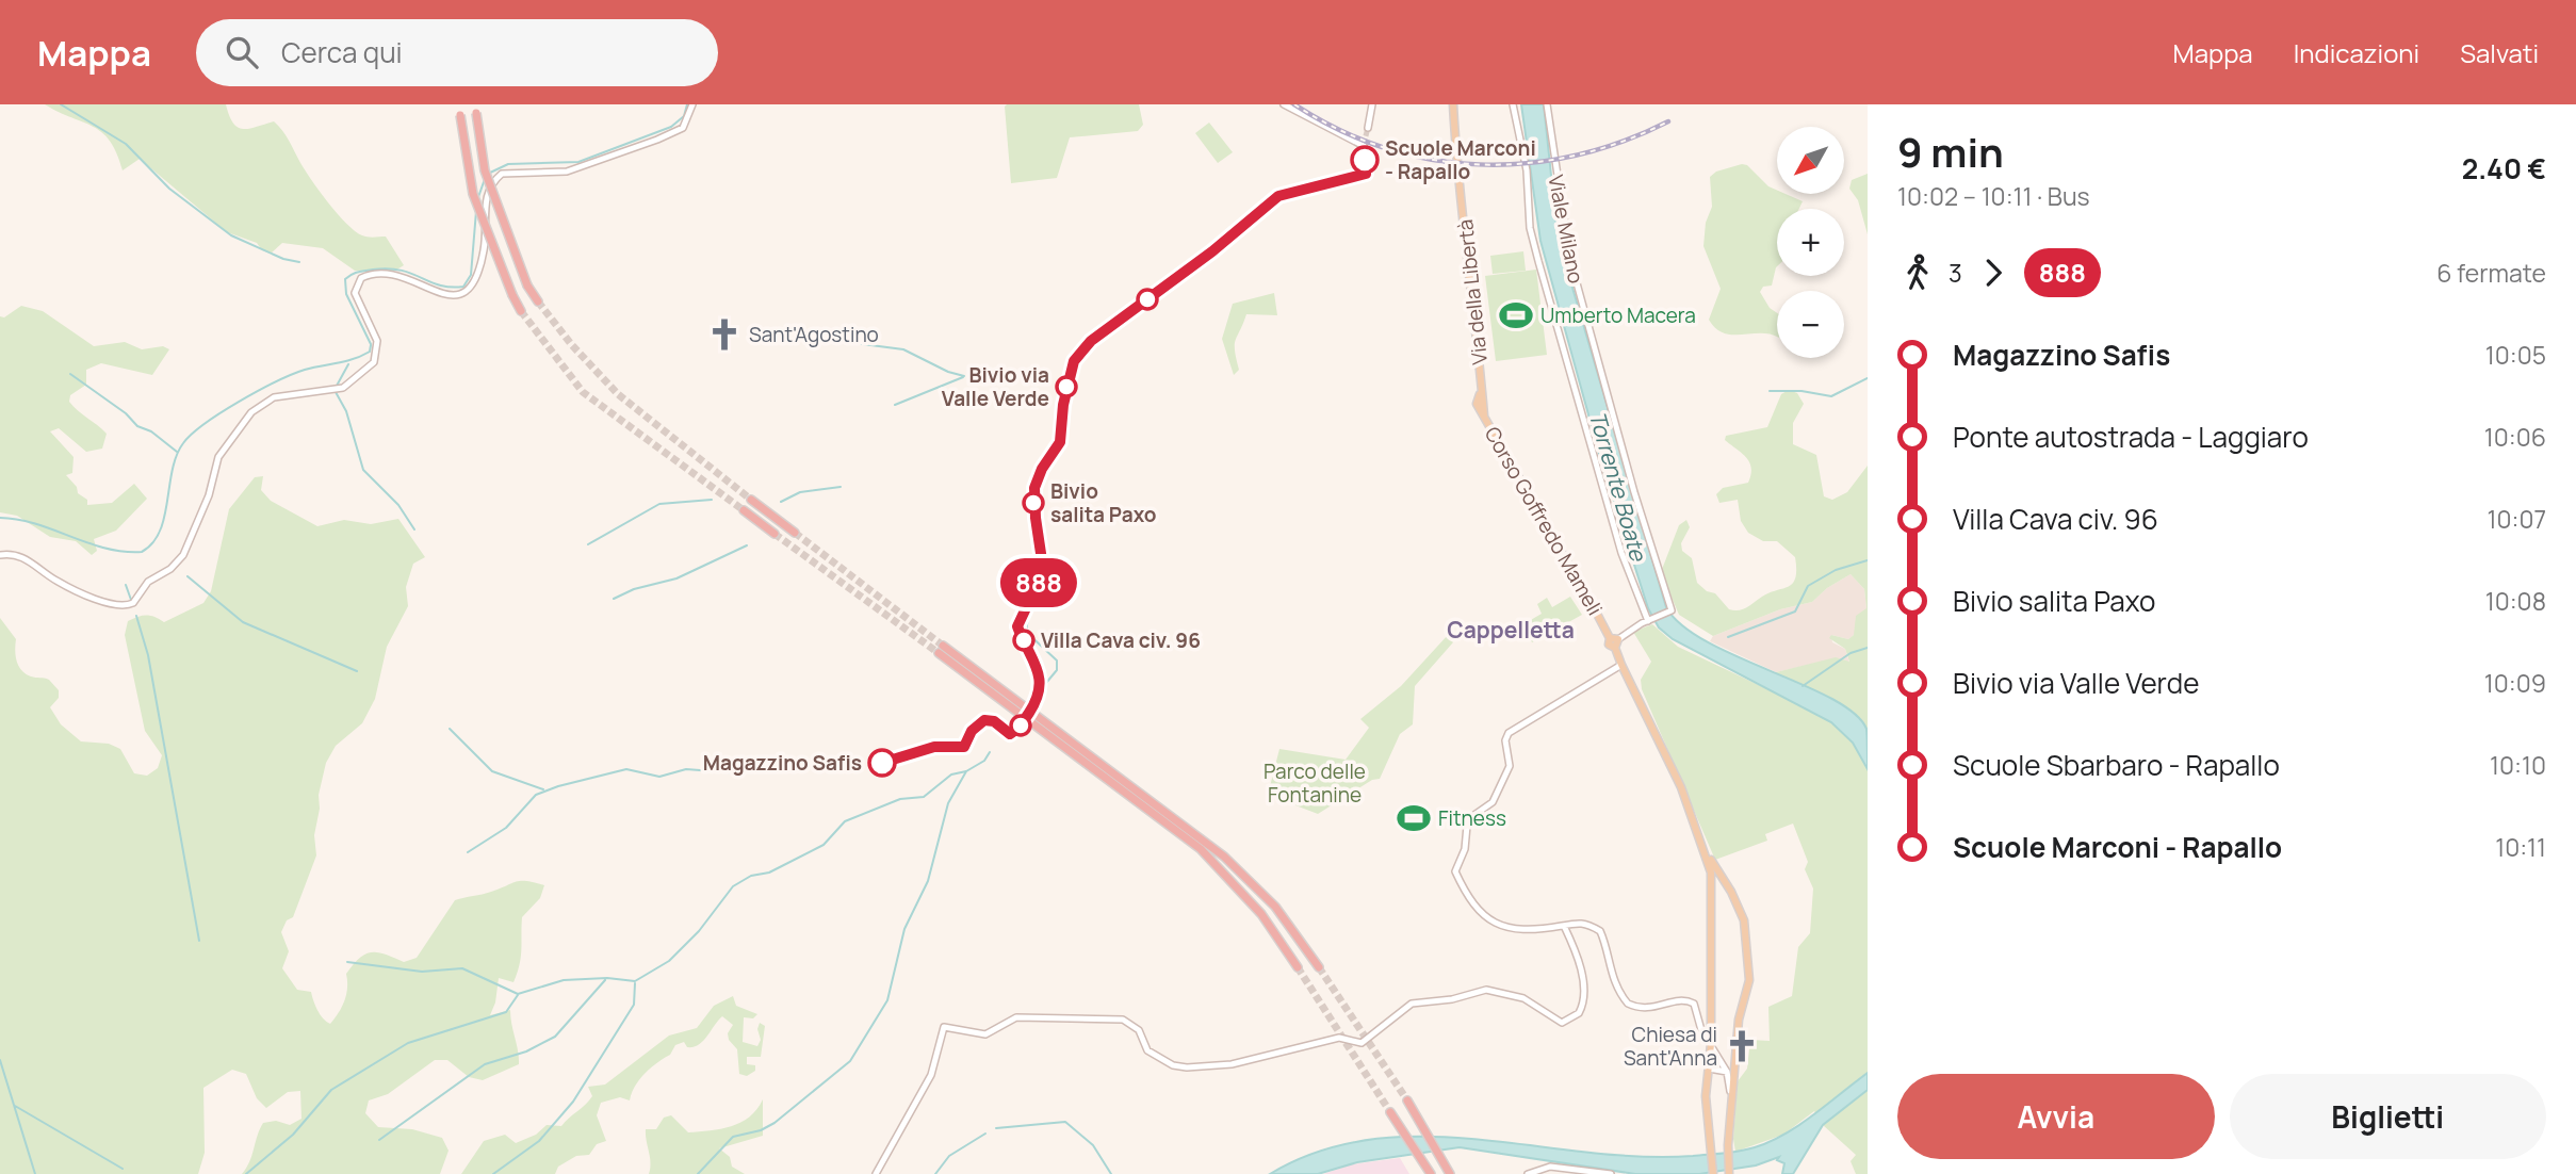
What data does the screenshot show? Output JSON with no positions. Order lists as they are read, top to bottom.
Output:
{
  "streets": {
    "main road": ["Via della Libertà", "Corso Goffredo Mameli"],
    "street": ["Viale Milano"]
  },
  "crossings": [
    ["Via della Libertà", "Corso Goffredo Mameli"]
  ],
  "districts": ["Cappelletta"],
  "water": ["Torrente Boate"],
  "parks": ["Parco delle Fontanine"],
  "places": {
    "other": [
      "Scuole Marconi - Rapallo",
      "Bivio via Valle Verde",
      "Bivio salita Paxo",
      "Villa Cava civ. 96",
      "Magazzino Safis"
    ],
    "sports": ["Umberto Macera", "Fitness"],
    "church": ["Sant'Agostino", "Chiesa di Sant'Anna"]
  },
  "lines": ["bus line 888"],
  "north": "bottom left",
  "page": {
    "header": "Mappa",
    "search": "Cerca qui",
    "nav": ["Mappa", "Indicazioni", "Salvati"],
    "on_map": "888",
    "heading": ["9 min", "10:02 – 10:11 · Bus", "2.40 €"],
    "map_buttons": ["+", "−"],
    "legs": ["3", "888", "6 fermate"],
    "list": [
      {
        "name": "Magazzino Safis",
        "value": "10:05"
      },
      {
        "name": "Ponte autostrada - Laggiaro",
        "value": "10:06"
      },
      {
        "name": "Villa Cava civ. 96",
        "value": "10:07"
      },
      {
        "name": "Bivio salita Paxo",
        "value": "10:08"
      },
      {
        "name": "Bivio via Valle Verde",
        "value": "10:09"
      },
      {
        "name": "Scuole Sbarbaro - Rapallo",
        "value": "10:10"
      },
      {
        "name": "Scuole Marconi - Rapallo",
        "value": "10:11"
      }
    ],
    "buttons": ["Avvia", "Biglietti"]
  }
}
